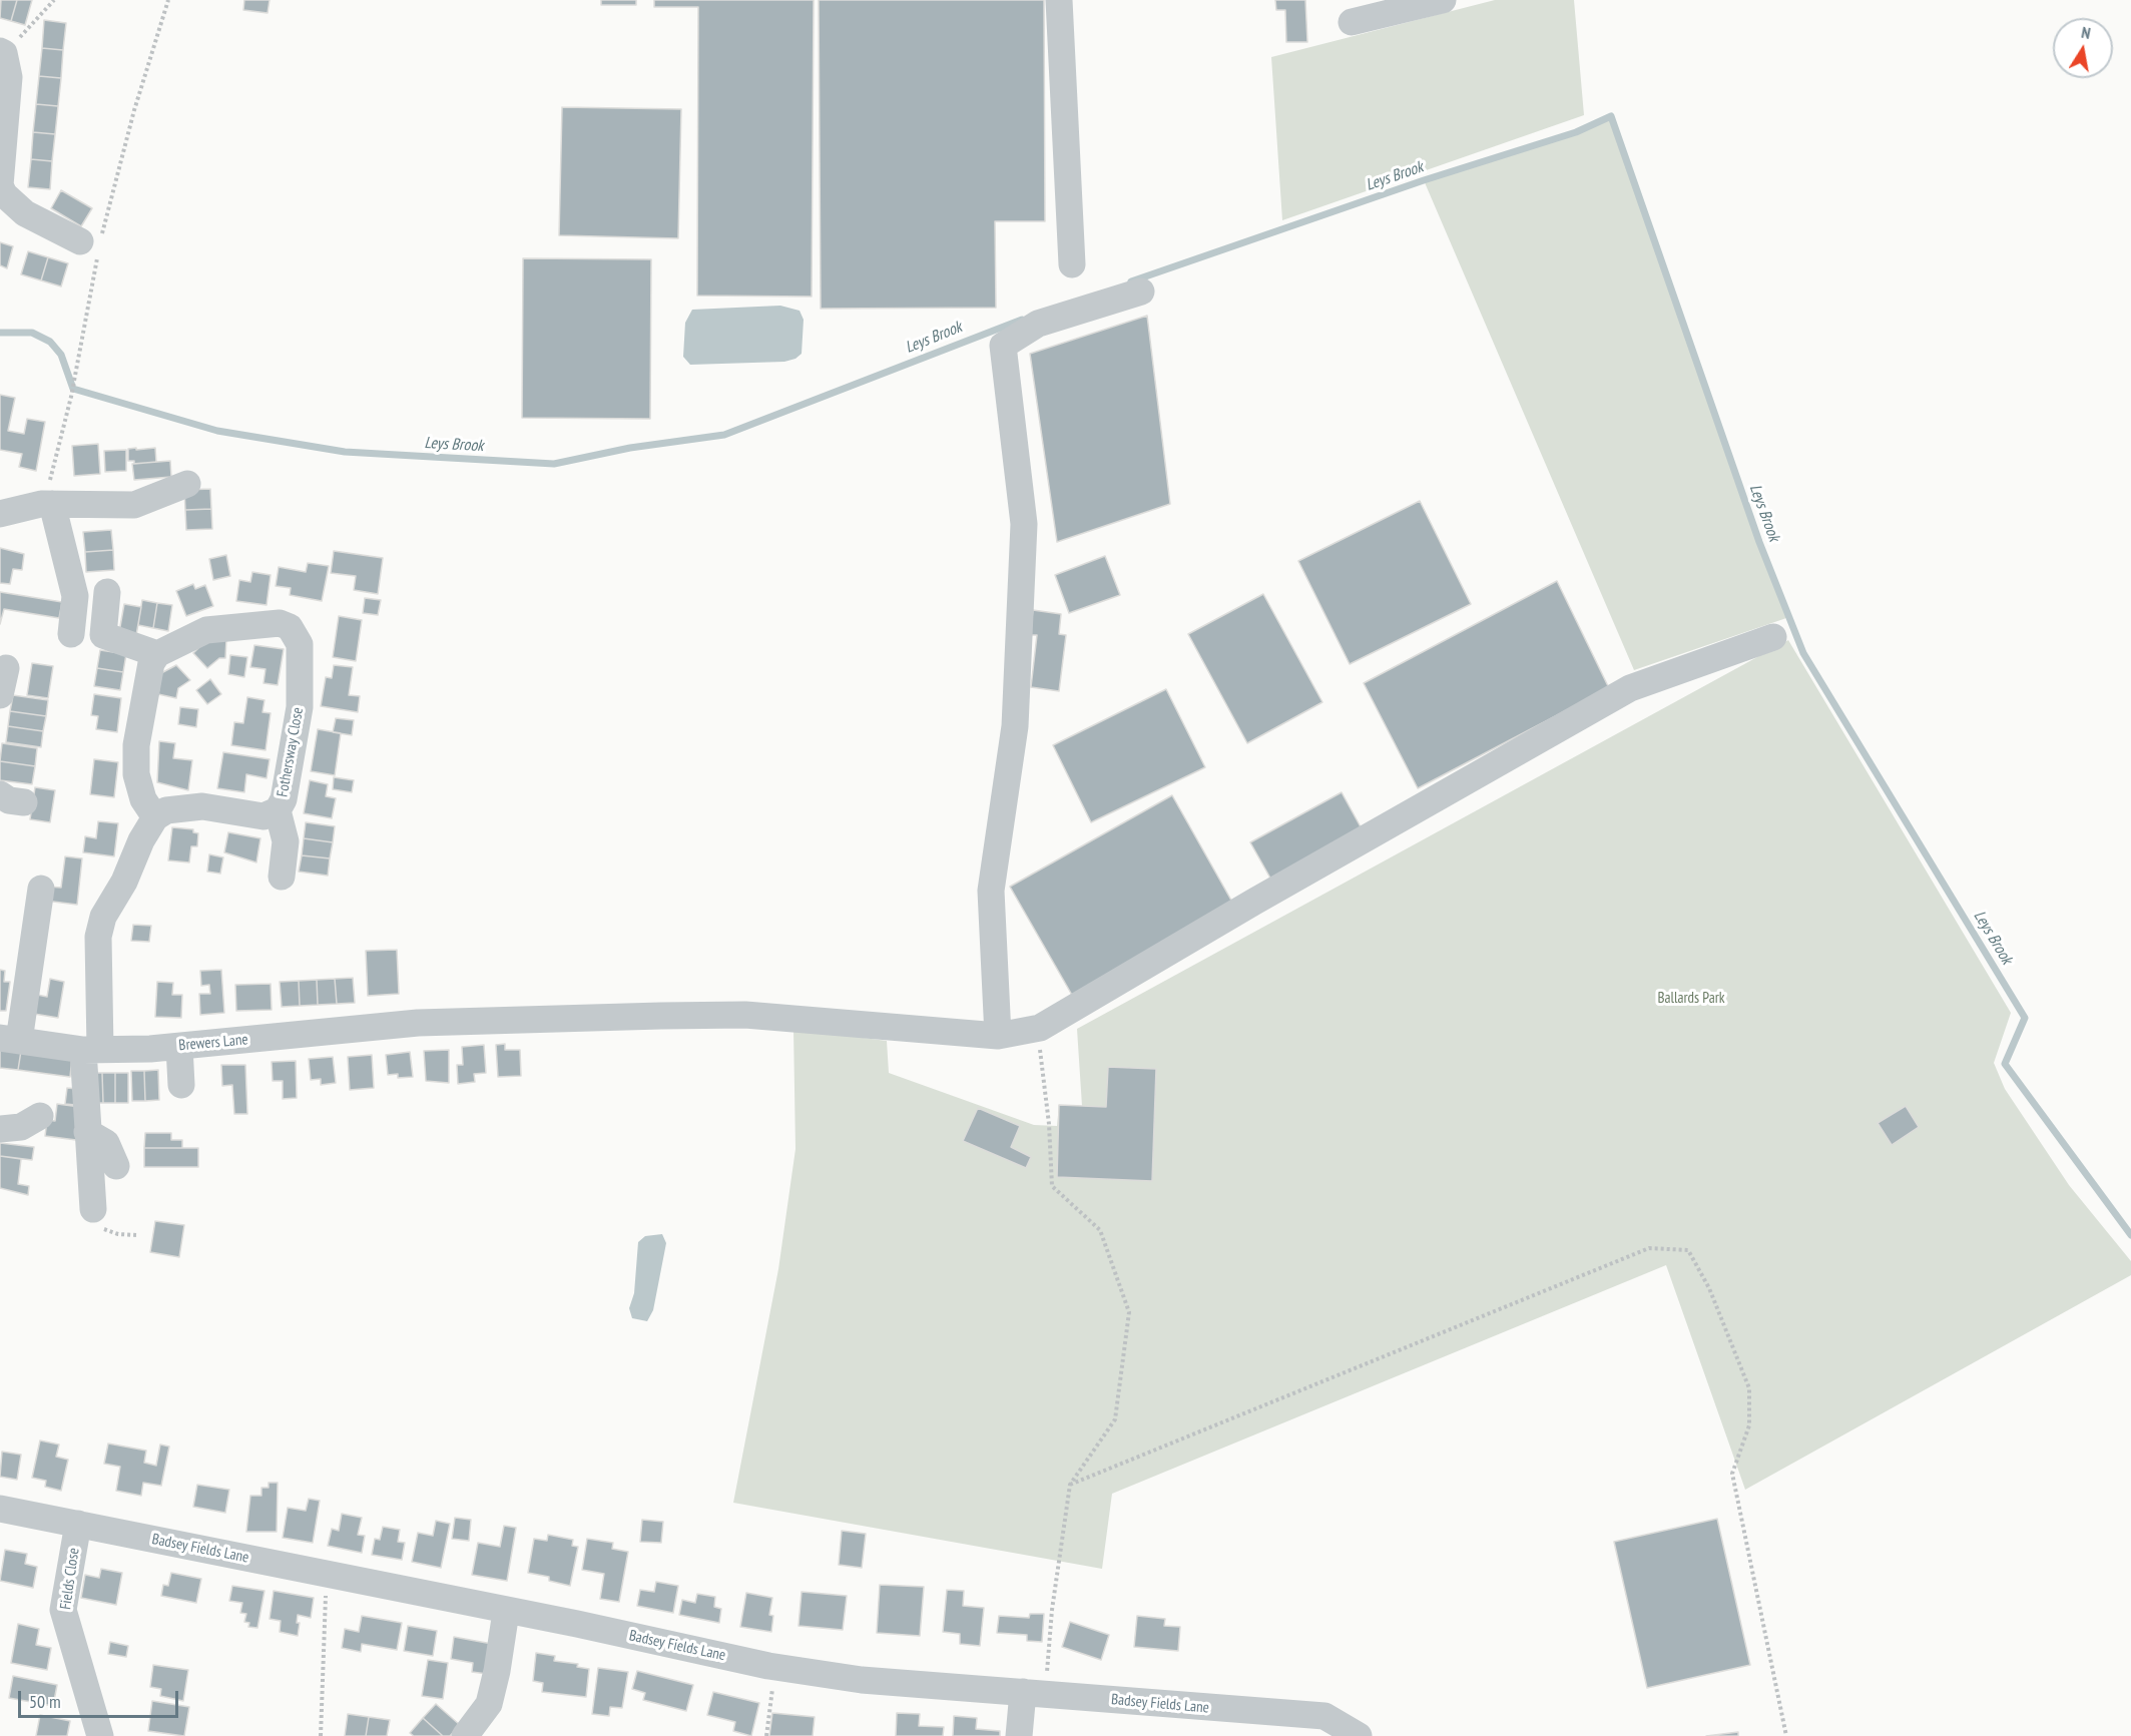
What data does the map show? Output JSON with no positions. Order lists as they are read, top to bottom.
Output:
{
  "streets": {
    "street": [
      "Fothersway Close",
      "Brewers Lane",
      "Badsey Fields Lane",
      "Fields Close"
    ]
  },
  "crossings": [
    ["Badsey Fields Lane", "Fields Close"]
  ],
  "water": ["Leys Brook"],
  "parks": ["Ballards Park"],
  "scale_bar": "50 m",
  "north": "top"
}
